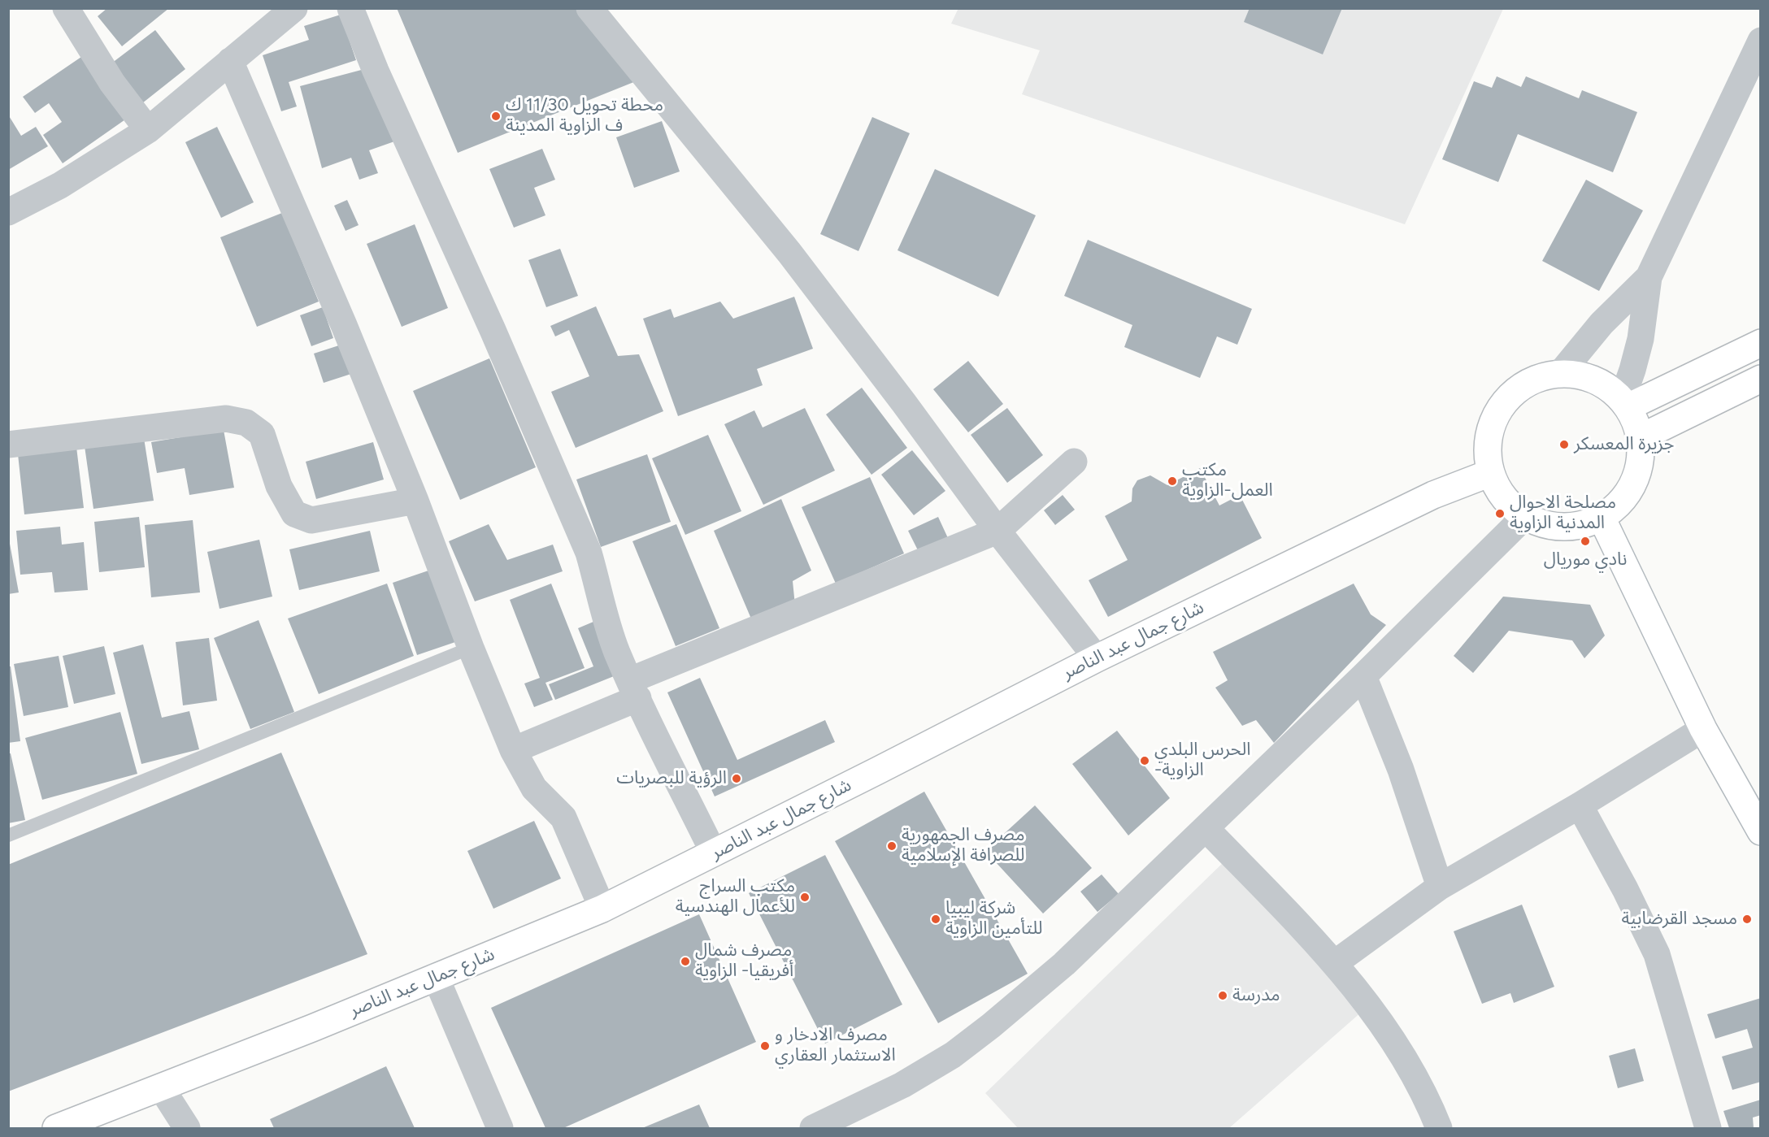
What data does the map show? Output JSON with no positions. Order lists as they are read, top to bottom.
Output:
{
  "streets": {
    "main road": ["شارع جمال عبد الناصر"]
  },
  "places": [
    "محطة تحويل 11/30 ك ف الزاوية المدينة",
    "جزيرة المعسكر",
    "مكتب العمل-الزاوية",
    "مصلحة الاحوال المدنية الزاوية",
    "نادي موريال",
    "الحرس البلدي -الزاوية",
    "الرؤية للبصريات",
    "مصرف الجمهورية للصرافة الإسلامية",
    "مكتب السراج للأعمال الهندسية",
    "شركة ليبيا للتأمين الزاوية",
    "مسجد القرضابية",
    "مصرف شمال أفريقيا- الزاوية",
    "مدرسة",
    "مصرف الادخار و الاستثمار العقاري"
  ]
}
